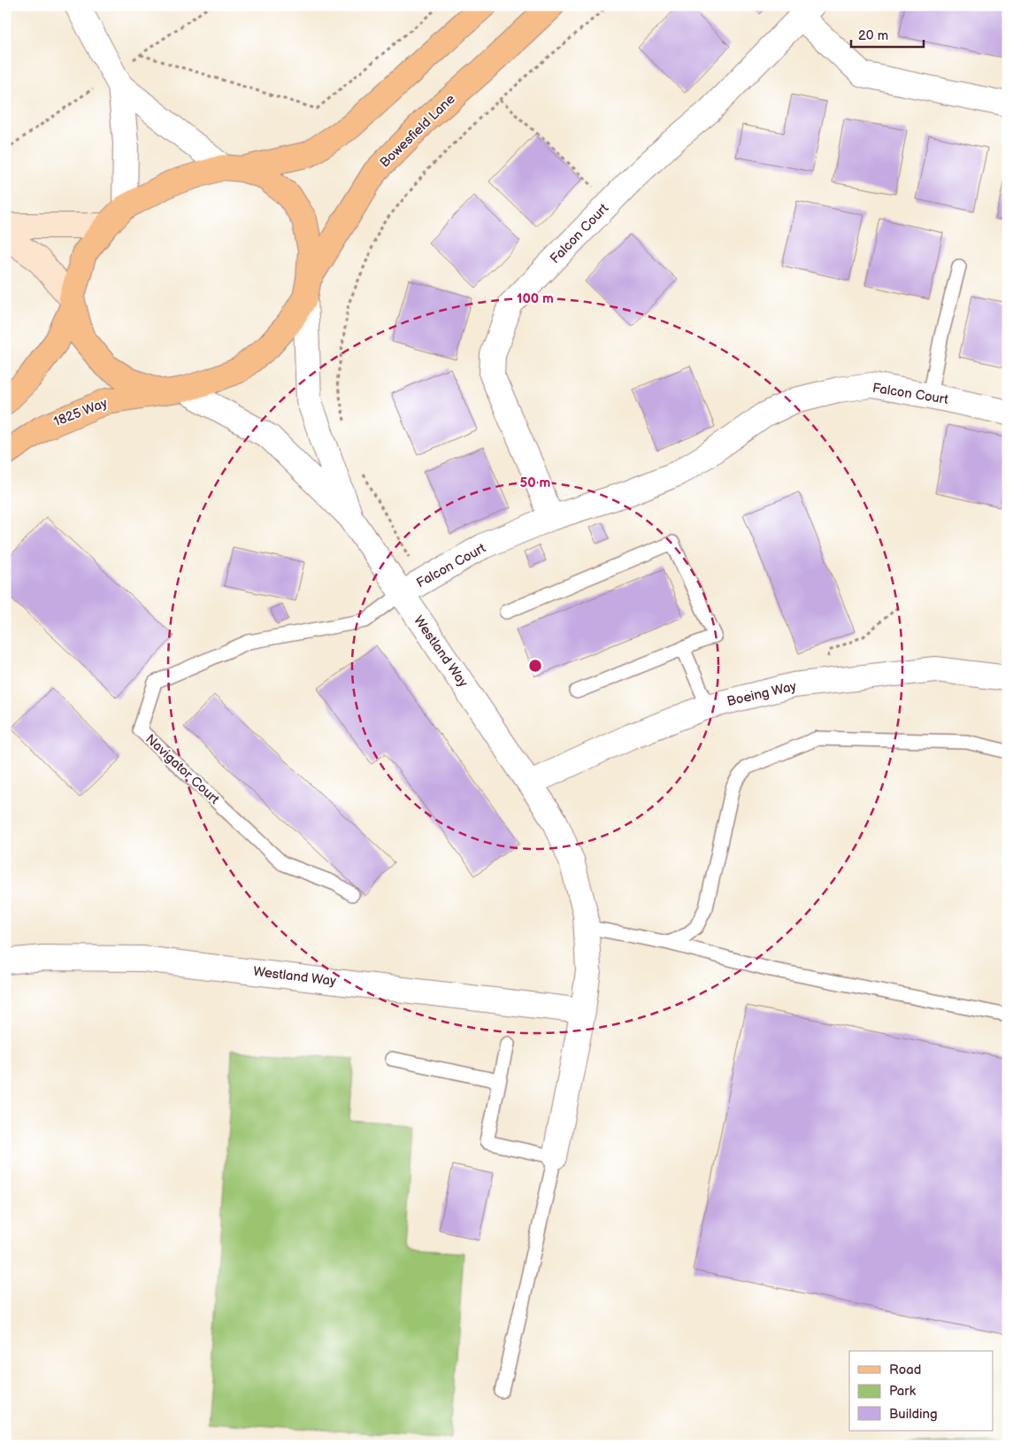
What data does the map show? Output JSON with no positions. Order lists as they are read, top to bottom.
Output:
{
  "streets": {
    "main road": ["Bowesfield Lane", "1825 Way"],
    "street": ["Falcon Court", "Westland Way", "Boeing Way"],
    "lane": ["Navigator Court"]
  },
  "crossings": [
    ["Bowesfield Lane", "1825 Way"],
    ["Bowesfield Lane", "Westland Way"],
    ["Falcon Court", "Westland Way"],
    ["Falcon Court", "Navigator Court"],
    ["1825 Way", "Westland Way"],
    ["Westland Way", "Boeing Way"],
    ["Westland Way", "Navigator Court"]
  ],
  "legend": ["Road", "Park", "Building"],
  "scale_bar": "20 m",
  "rings": ["100 m", "50 m"]
}
